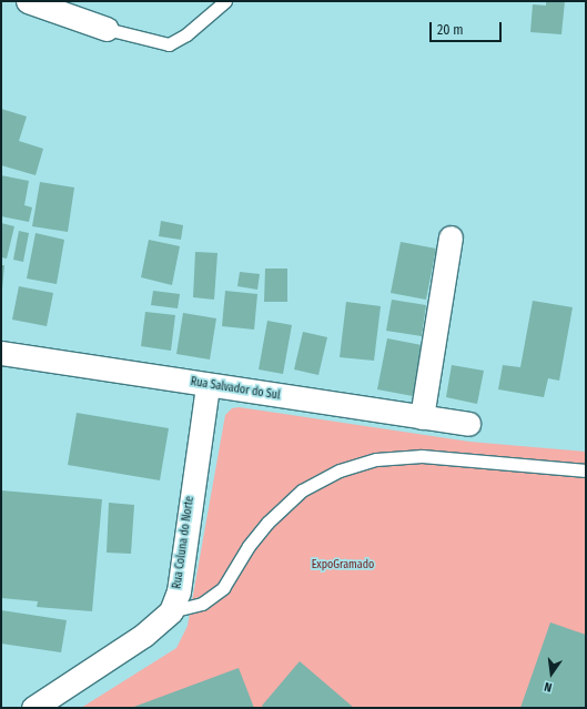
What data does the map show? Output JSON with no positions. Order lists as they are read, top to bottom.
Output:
{
  "streets": {
    "street": ["Rua Salvador do Sul", "Rua Coluna do Norte"]
  },
  "crossings": [
    ["Rua Salvador do Sul", "Rua Coluna do Norte"]
  ],
  "parks": ["ExpoGramado"],
  "scale_bar": "20 m",
  "north": "bottom"
}
